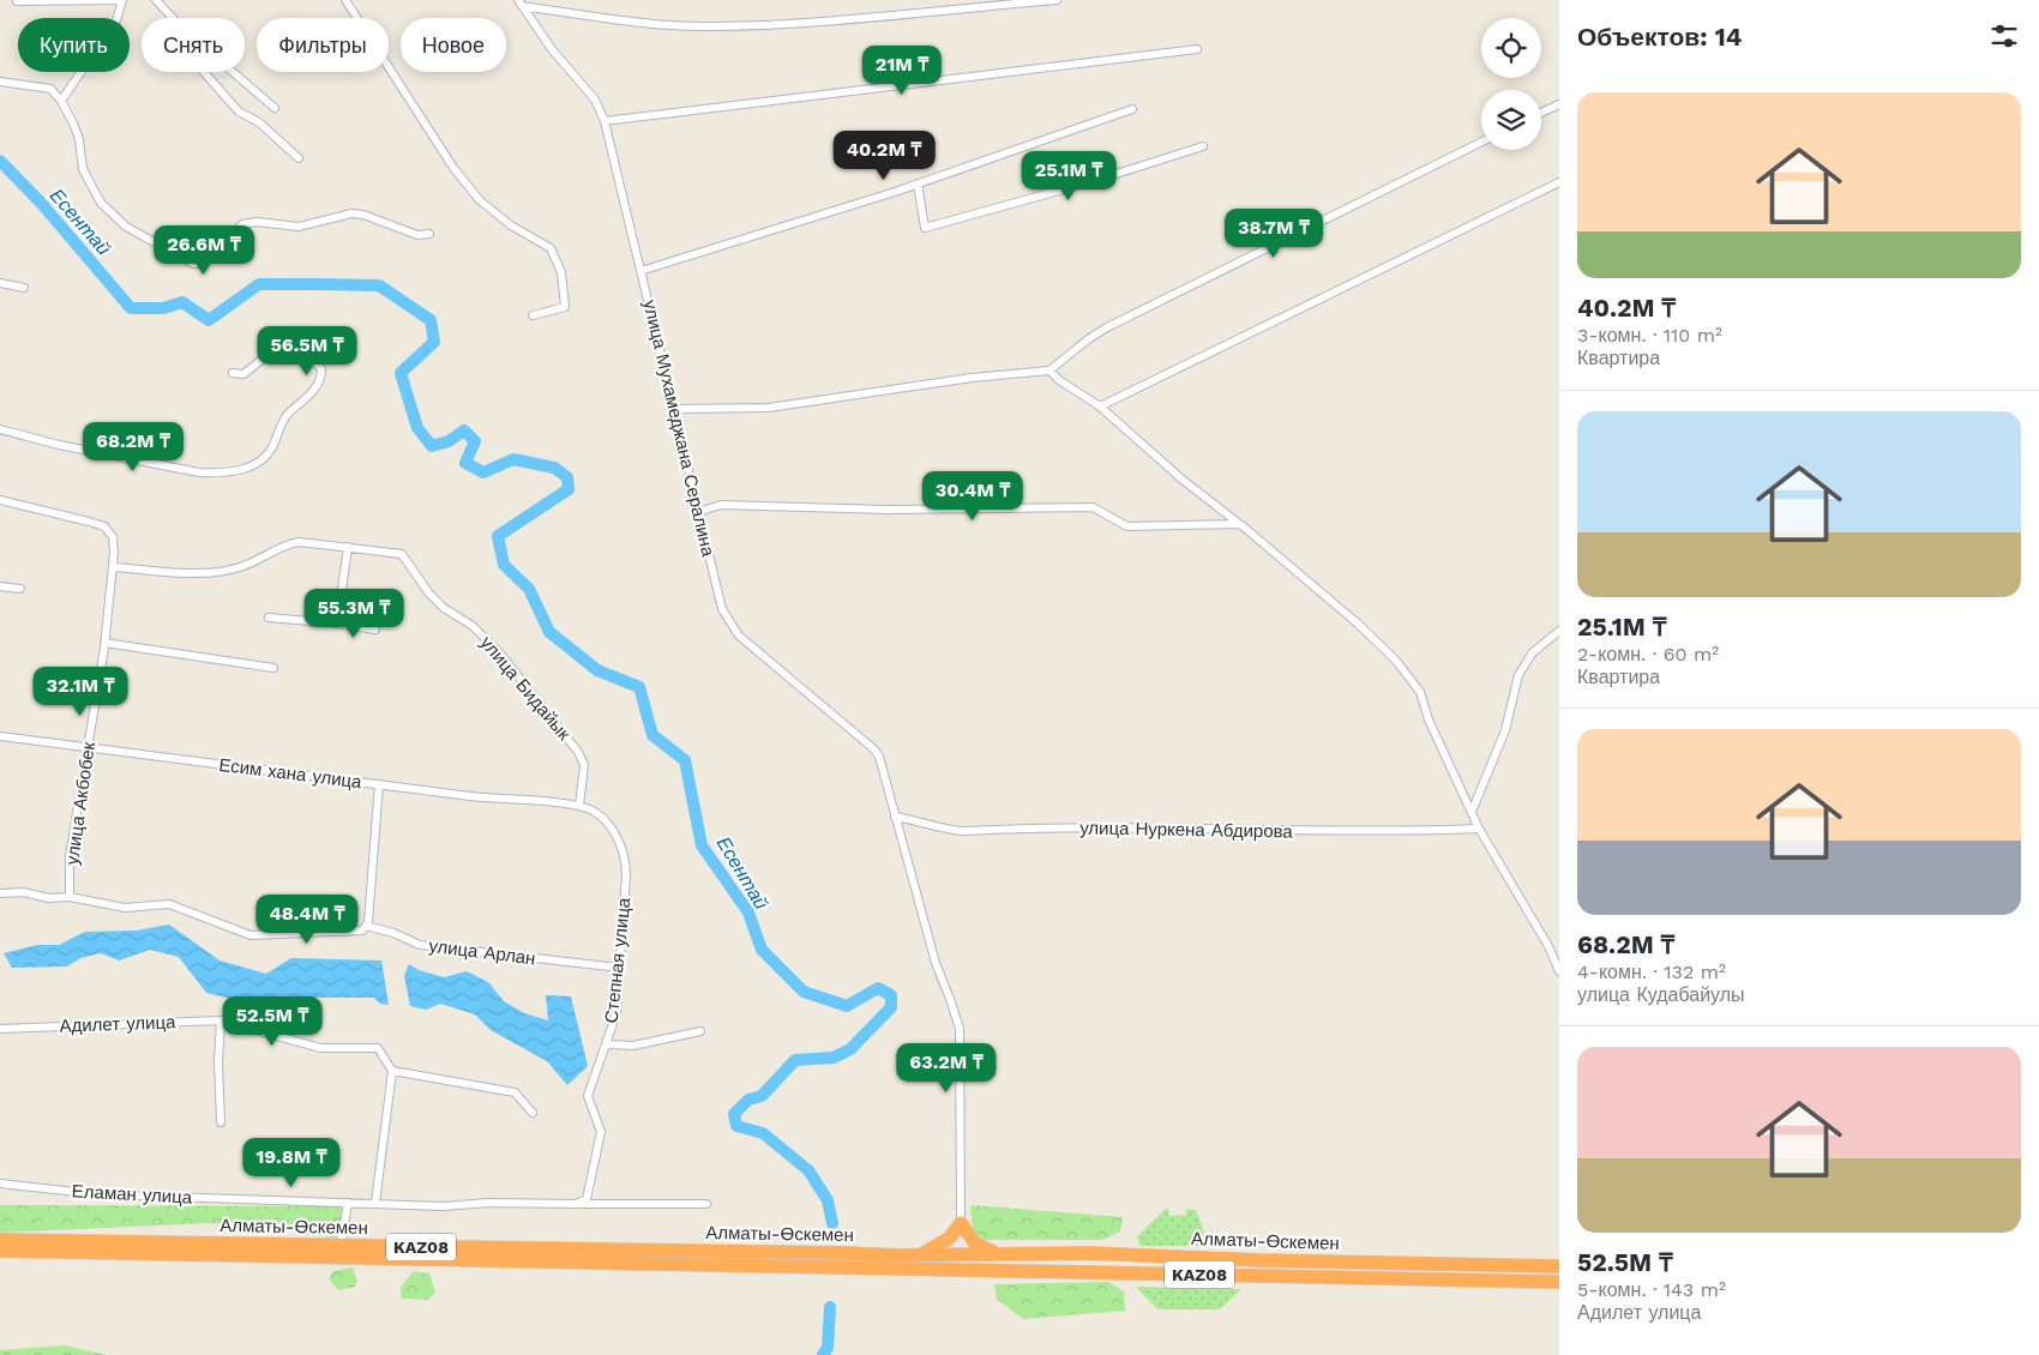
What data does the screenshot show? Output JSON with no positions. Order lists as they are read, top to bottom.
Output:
{
  "streets": {
    "highway": ["Алматы-Өскемен", "KAZ08"],
    "street": [
      "улица Мухамеджана Сералина",
      "улица Бидайык",
      "Есим хана улица",
      "улица Акбобек",
      "улица Нуркена Абдирова",
      "улица Арлан",
      "Степная улица",
      "Адилет улица",
      "Еламан улица"
    ]
  },
  "crossings": [
    ["улица Мухамеджана Сералина", "улица Нуркена Абдирова"],
    ["улица Бидайык", "Есим хана улица"],
    ["улица Бидайык", "Степная улица"],
    ["Есим хана улица", "улица Акбобек"],
    ["Есим хана улица", "Степная улица"],
    ["улица Акбобек", "улица Арлан"],
    ["улица Арлан", "Степная улица"],
    ["Степная улица", "Еламан улица"]
  ],
  "water": ["Есентай"],
  "page": {
    "heading": "Объектов: 14",
    "chip": [
      "Купить",
      "Снять",
      "Фильтры",
      "Новое"
    ],
    "price": [
      "21M ₸",
      "40.2M ₸",
      "25.1M ₸",
      "38.7M ₸",
      "26.6M ₸",
      "56.5M ₸",
      "68.2M ₸",
      "30.4M ₸",
      "55.3M ₸",
      "32.1M ₸",
      "48.4M ₸",
      "52.5M ₸",
      "63.2M ₸",
      "19.8M ₸"
    ],
    "list": [
      {
        "name": "40.2M ₸",
        "note": "3-комн. · 110 m² · Квартира"
      },
      {
        "name": "25.1M ₸",
        "note": "2-комн. · 60 m² · Квартира"
      },
      {
        "name": "68.2M ₸",
        "note": "4-комн. · 132 m² · улица Кудабайулы"
      },
      {
        "name": "52.5M ₸",
        "note": "5-комн. · 143 m² · Адилет улица"
      }
    ]
  }
}
